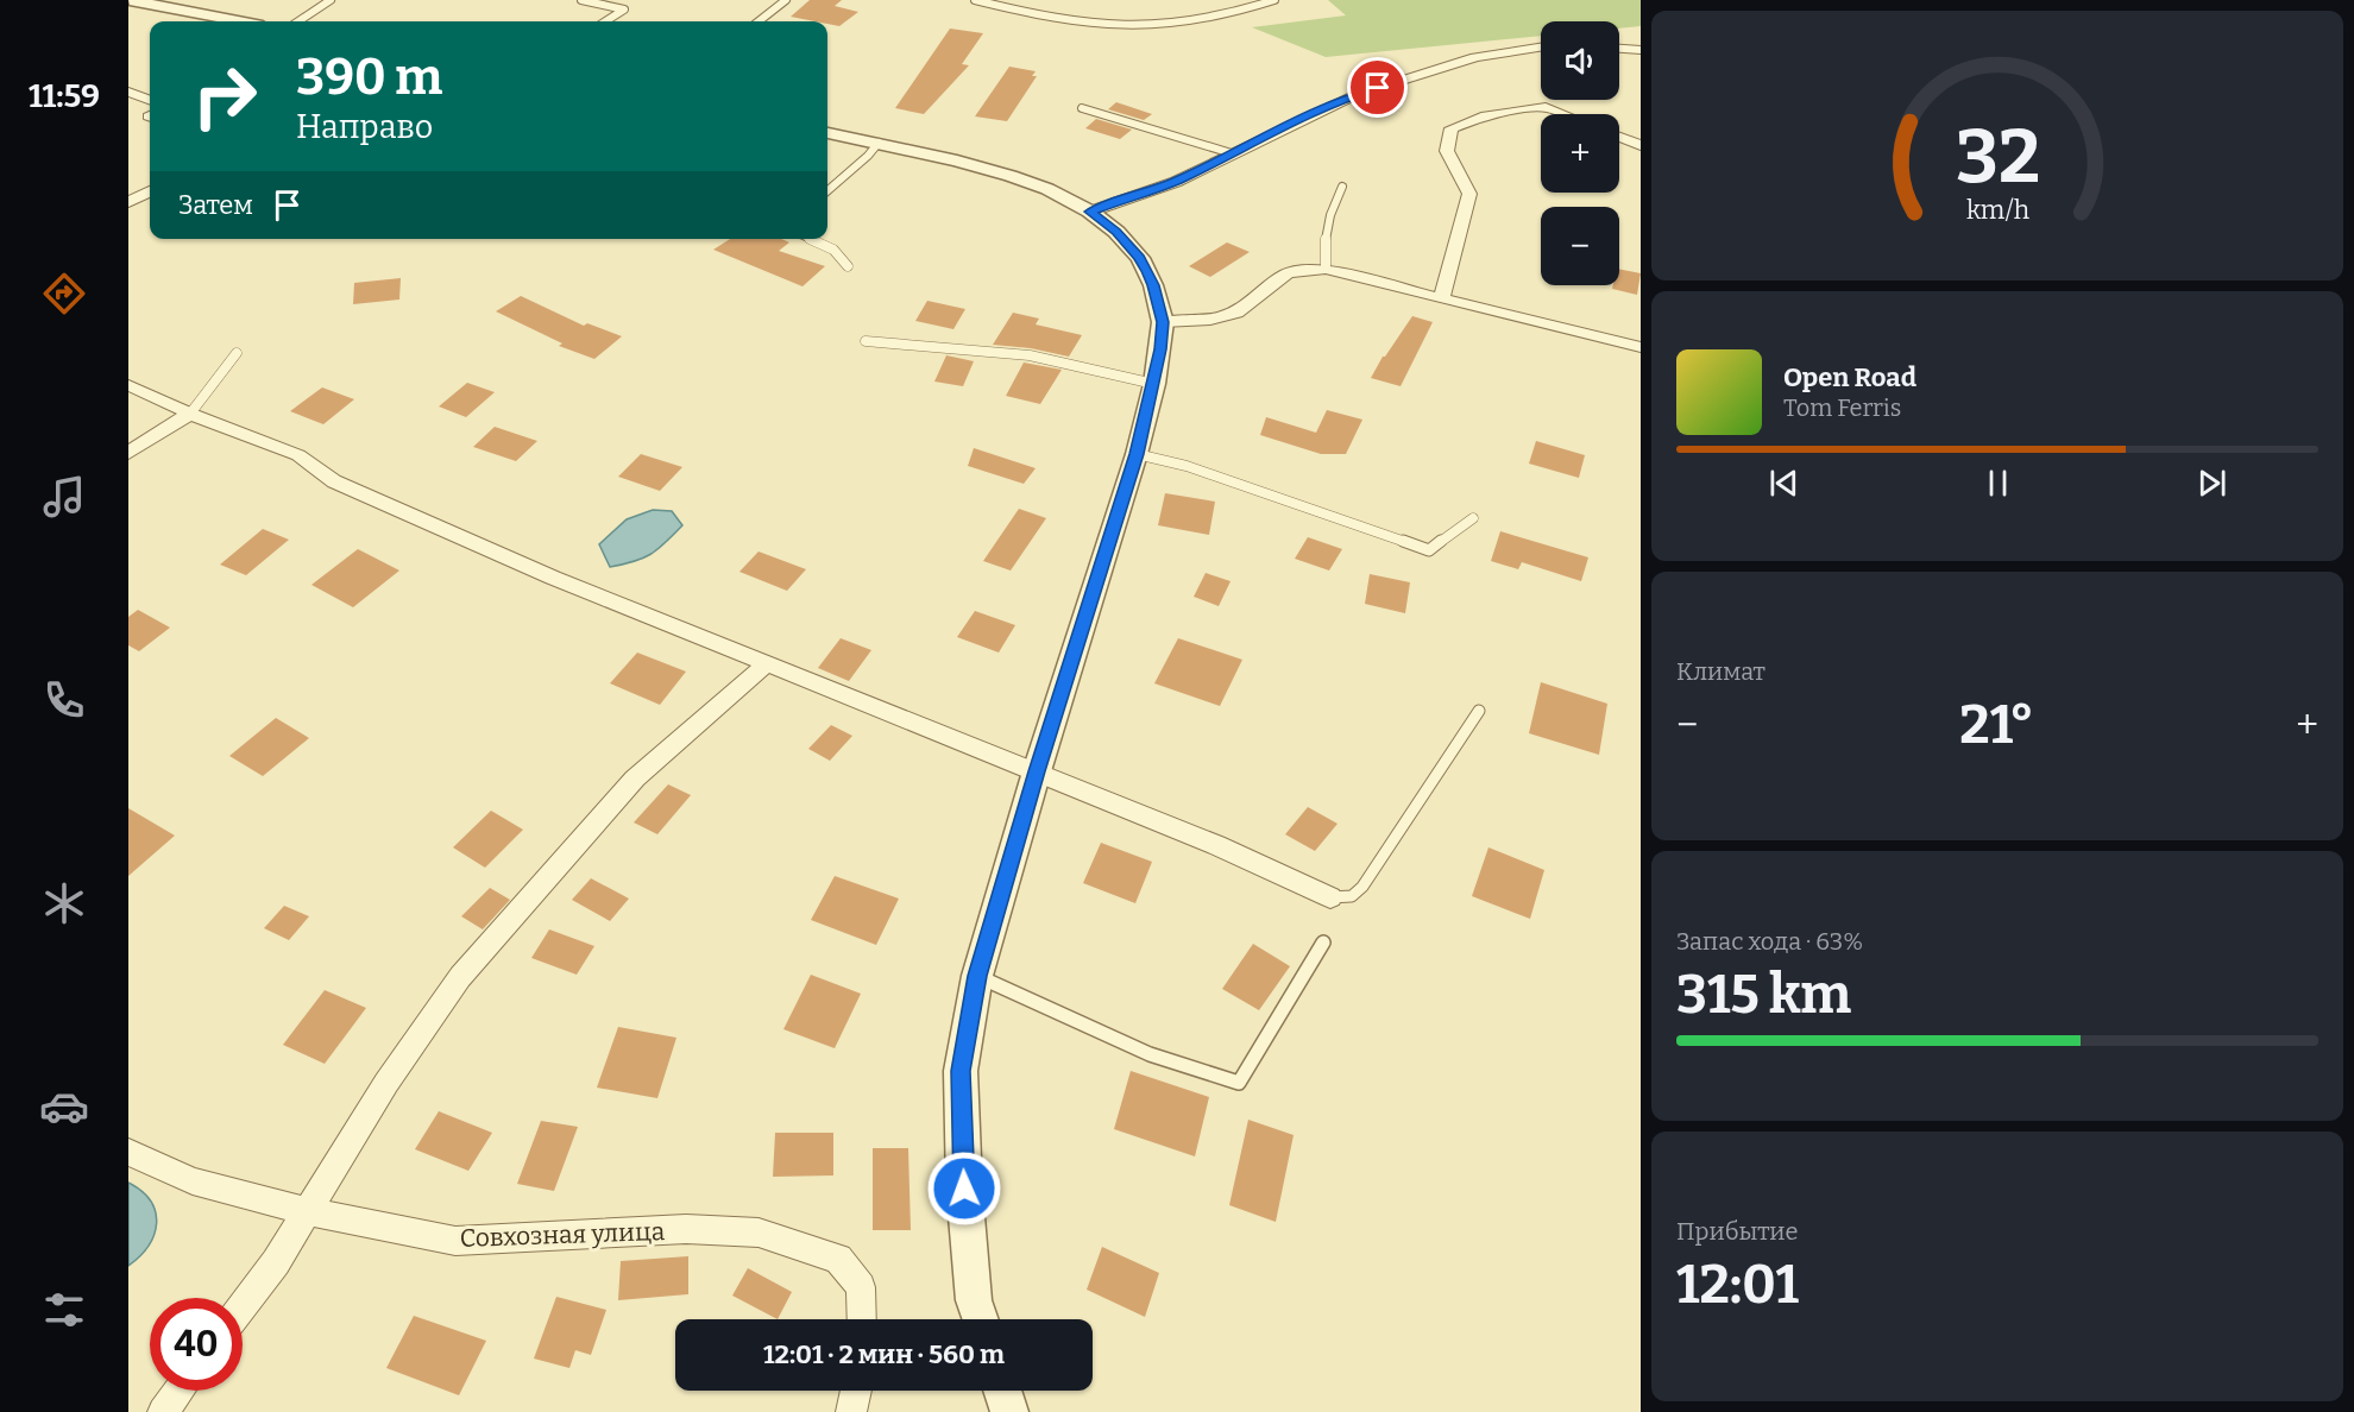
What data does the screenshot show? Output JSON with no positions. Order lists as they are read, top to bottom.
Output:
{
  "streets": {
    "street": ["Совхозная улица"]
  },
  "page": {
    "tabs": "11:59",
    "map_buttons": ["+", "−"],
    "turn": ["390 m", "Направо"],
    "then": "Затем",
    "song": ["Open Road", "Tom Ferris"],
    "tile": [
      "Климат",
      ["Запас хода · 63%", "315 km"],
      ["Прибытие", "12:01"]
    ],
    "heat": ["−", "21°", "+"],
    "limit": "40",
    "trip": "12:01 · 2 мин · 560 m",
    "gauge": ["32", "km/h"]
  }
}
